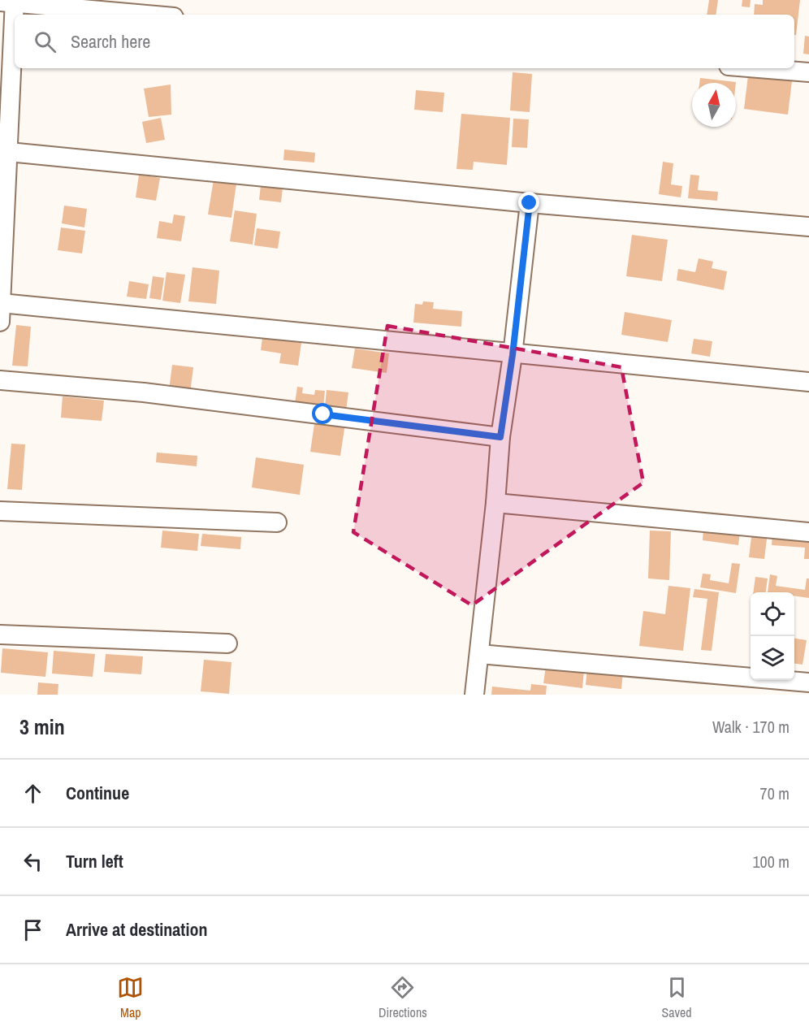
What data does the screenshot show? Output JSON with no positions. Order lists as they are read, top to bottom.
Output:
{
  "north": "top",
  "page": {
    "search": "Search here",
    "heading": ["3 min", "Walk · 170 m"],
    "list": [
      ["Continue", "70 m"],
      ["Turn left", "100 m"],
      "Arrive at destination"
    ],
    "nav": ["Map", "Directions", "Saved"]
  }
}
